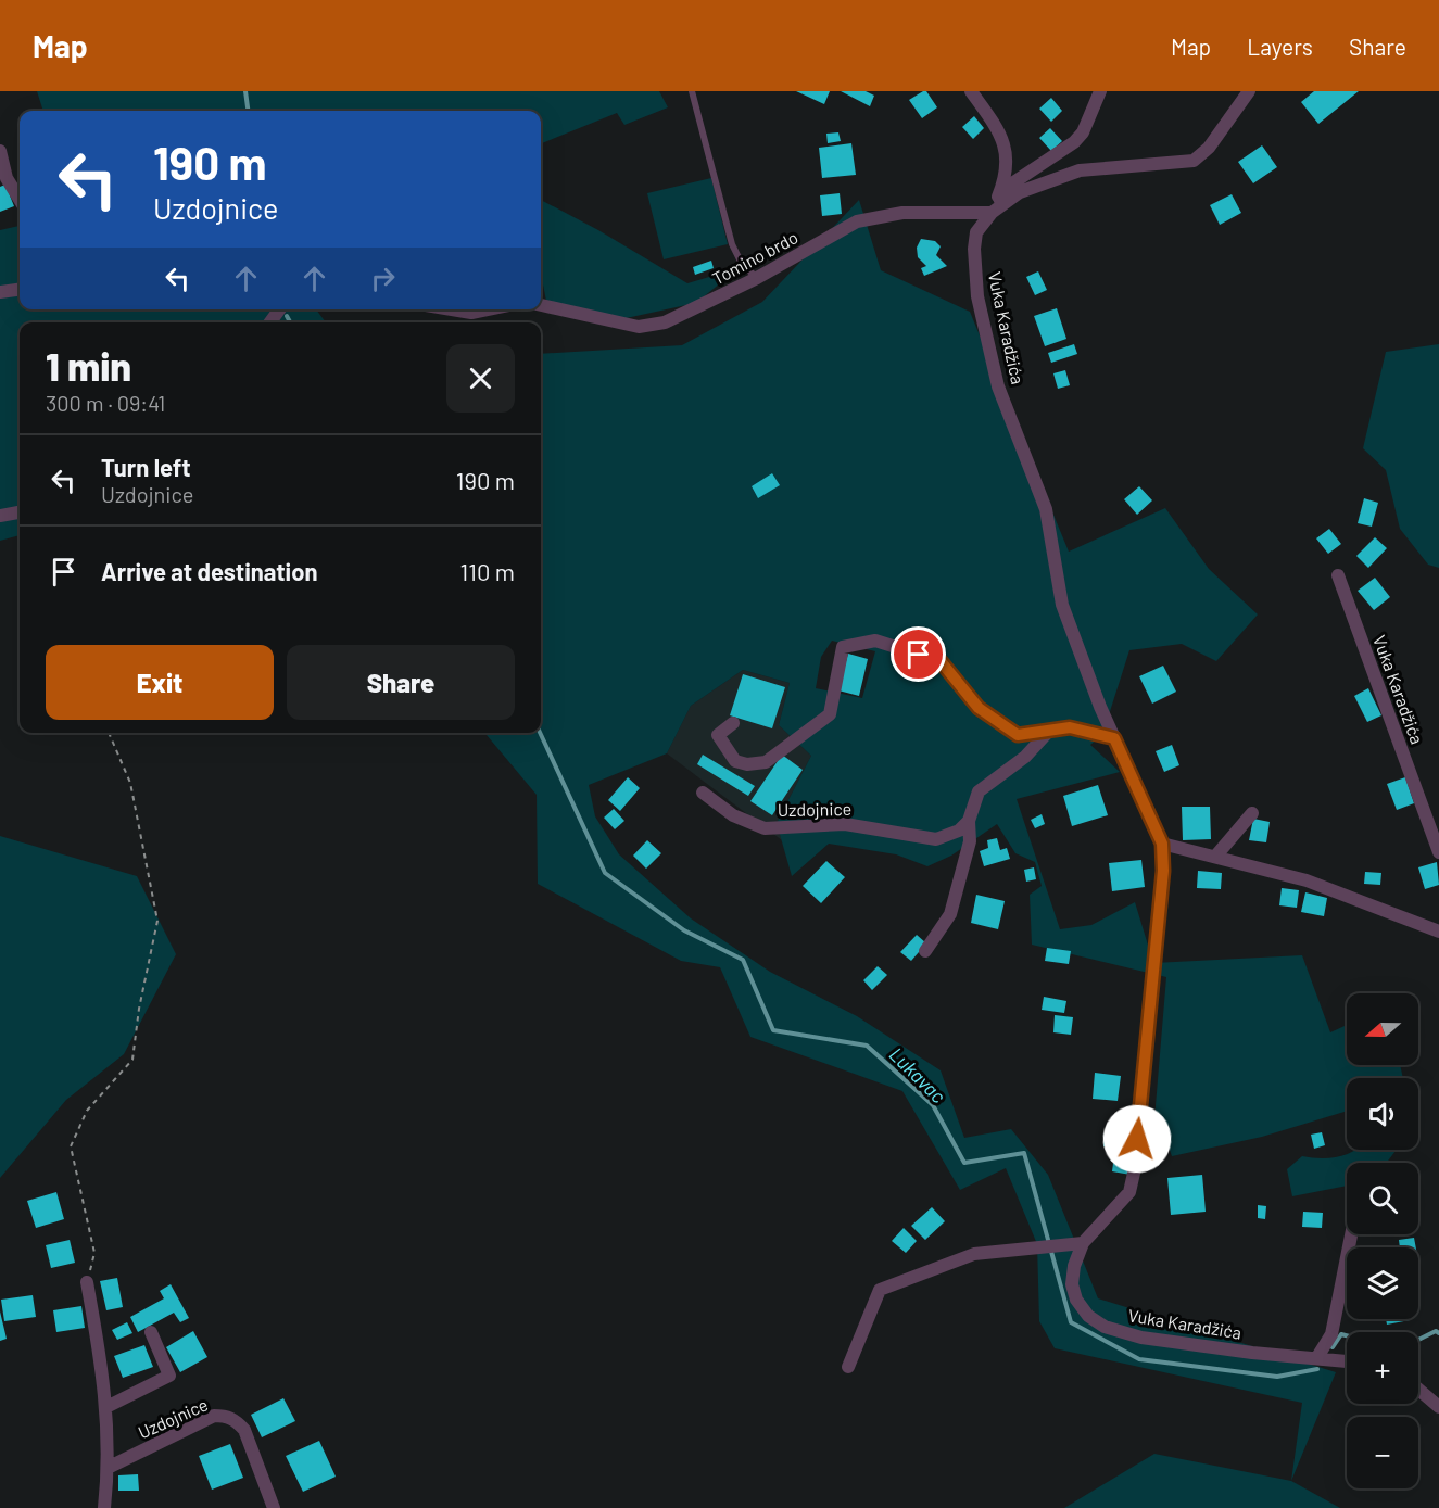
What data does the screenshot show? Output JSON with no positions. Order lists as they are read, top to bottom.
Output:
{
  "streets": {
    "street": ["Tomino brdo", "Vuka Karadžića", "Uzdojnice"]
  },
  "crossings": [
    ["Tomino brdo", "Vuka Karadžića"]
  ],
  "water": ["Lukavac"],
  "north": "left",
  "page": {
    "header": "Map",
    "nav": ["Map", "Layers", "Share"],
    "turn": ["190 m", "Uzdojnice"],
    "heading": ["1 min", "300 m · 09:41"],
    "list": [
      {
        "name": "Turn left",
        "note": "Uzdojnice",
        "value": "190 m"
      },
      {
        "name": "Arrive at destination",
        "value": "110 m"
      }
    ],
    "buttons": ["Exit", "Share"],
    "map_buttons": ["+", "−"]
  }
}
